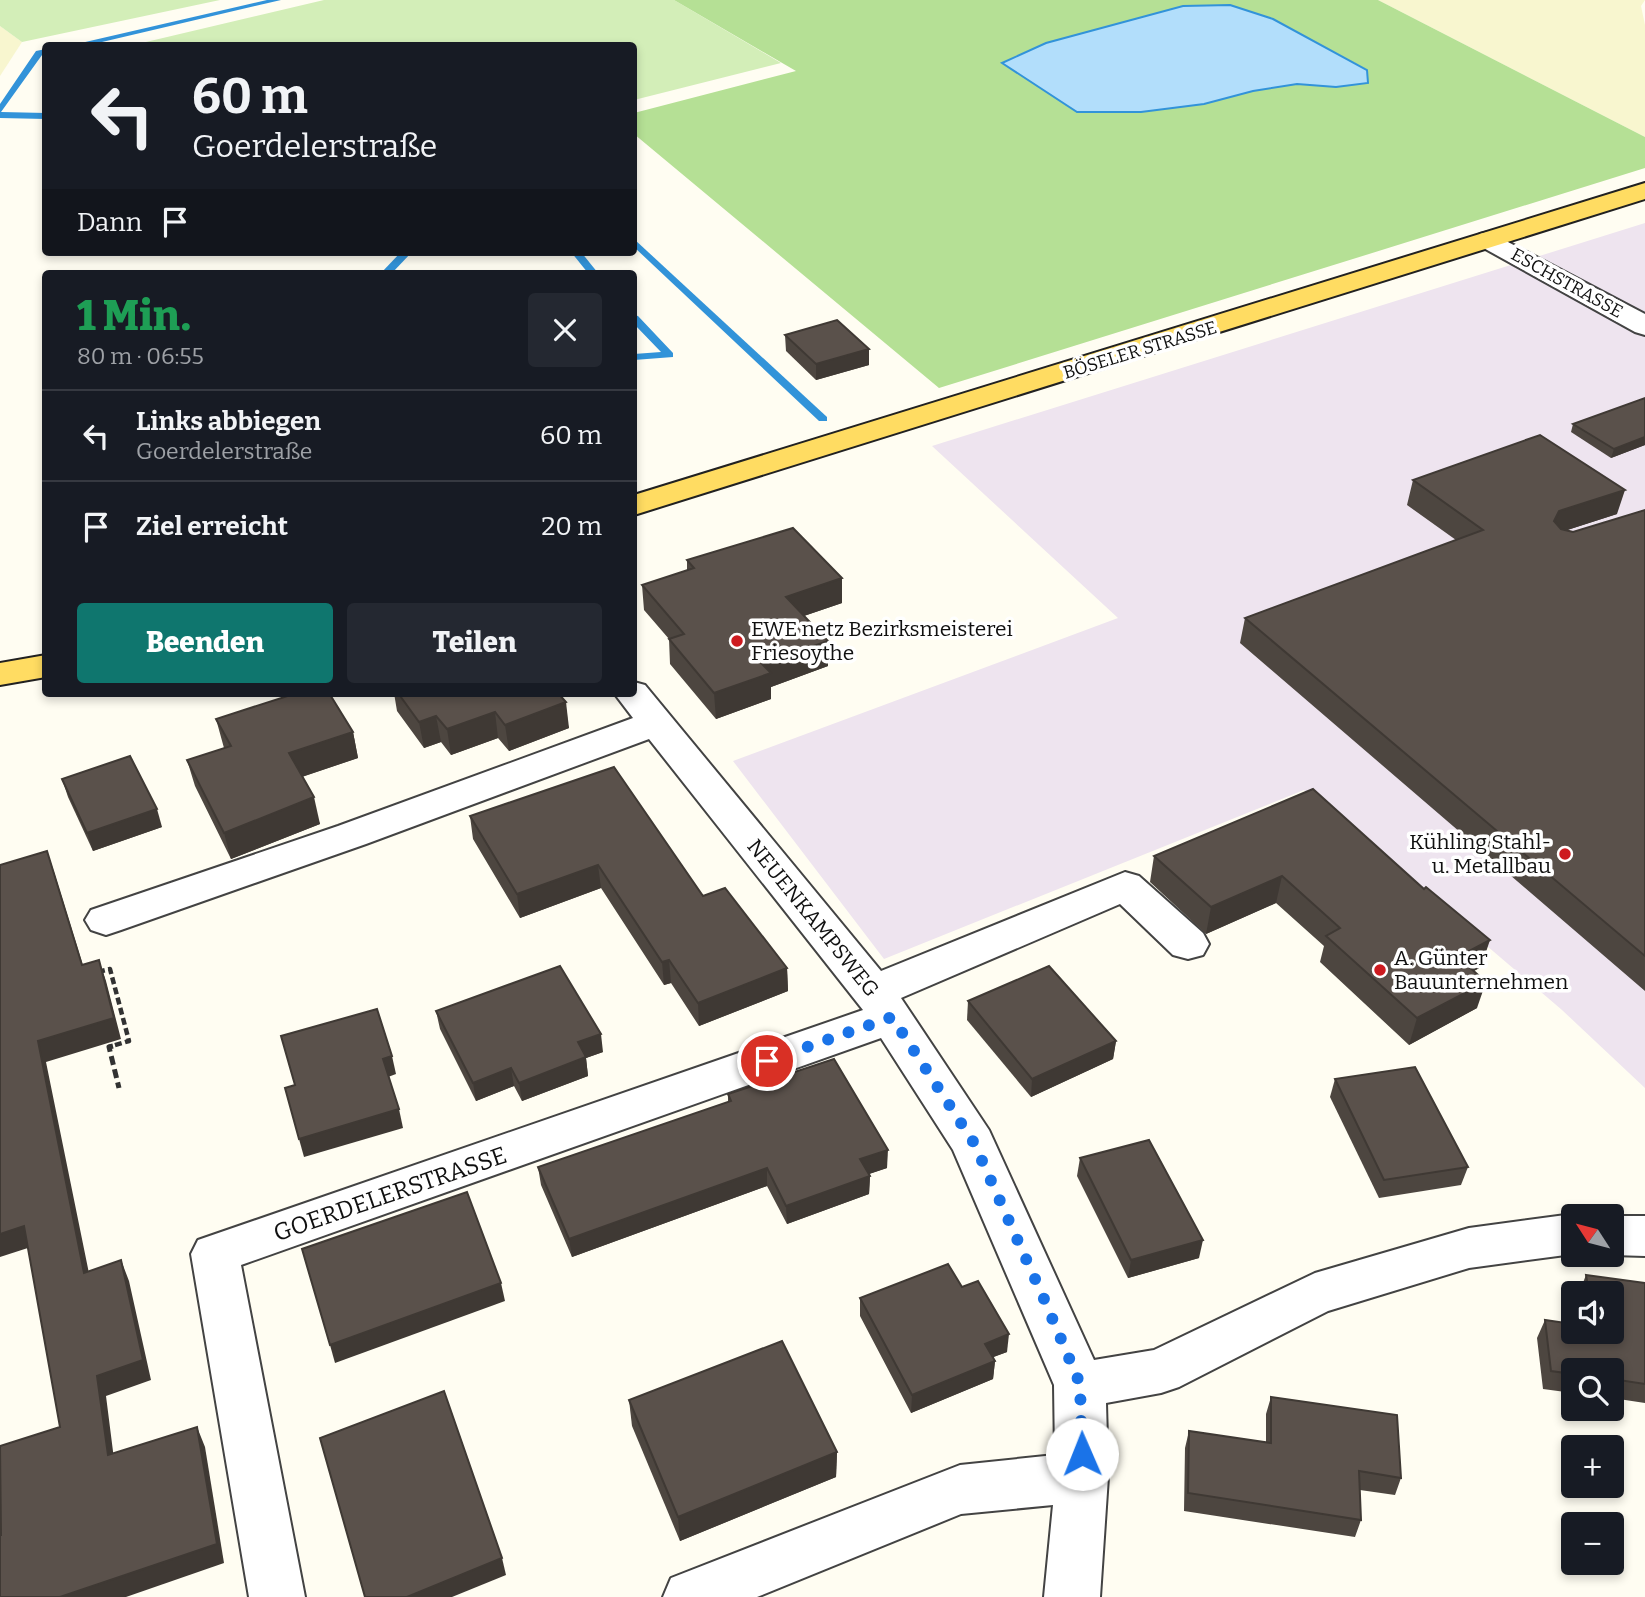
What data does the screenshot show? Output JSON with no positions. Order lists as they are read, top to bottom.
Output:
{
  "streets": {
    "main road": ["BÖSELER STRASSE"],
    "street": ["ESCHSTRASSE", "NEUENKAMPSWEG", "GOERDELERSTRASSE"]
  },
  "crossings": [
    ["ESCHSTRASSE", "BÖSELER STRASSE"],
    ["NEUENKAMPSWEG", "GOERDELERSTRASSE"]
  ],
  "places": ["EWE netz Bezirksmeisterei Friesoythe", "Kühling Stahl- u. Metallbau", "A. Günter Bauunternehmen"],
  "north": "top left",
  "page": {
    "turn": ["60 m", "Goerdelerstraße"],
    "then": "Dann",
    "heading": ["1 Min.", "80 m · 06:55"],
    "list": [
      {
        "name": "Links abbiegen",
        "note": "Goerdelerstraße",
        "value": "60 m"
      },
      {
        "name": "Ziel erreicht",
        "value": "20 m"
      }
    ],
    "buttons": ["Beenden", "Teilen"],
    "map_buttons": ["+", "−"]
  }
}
